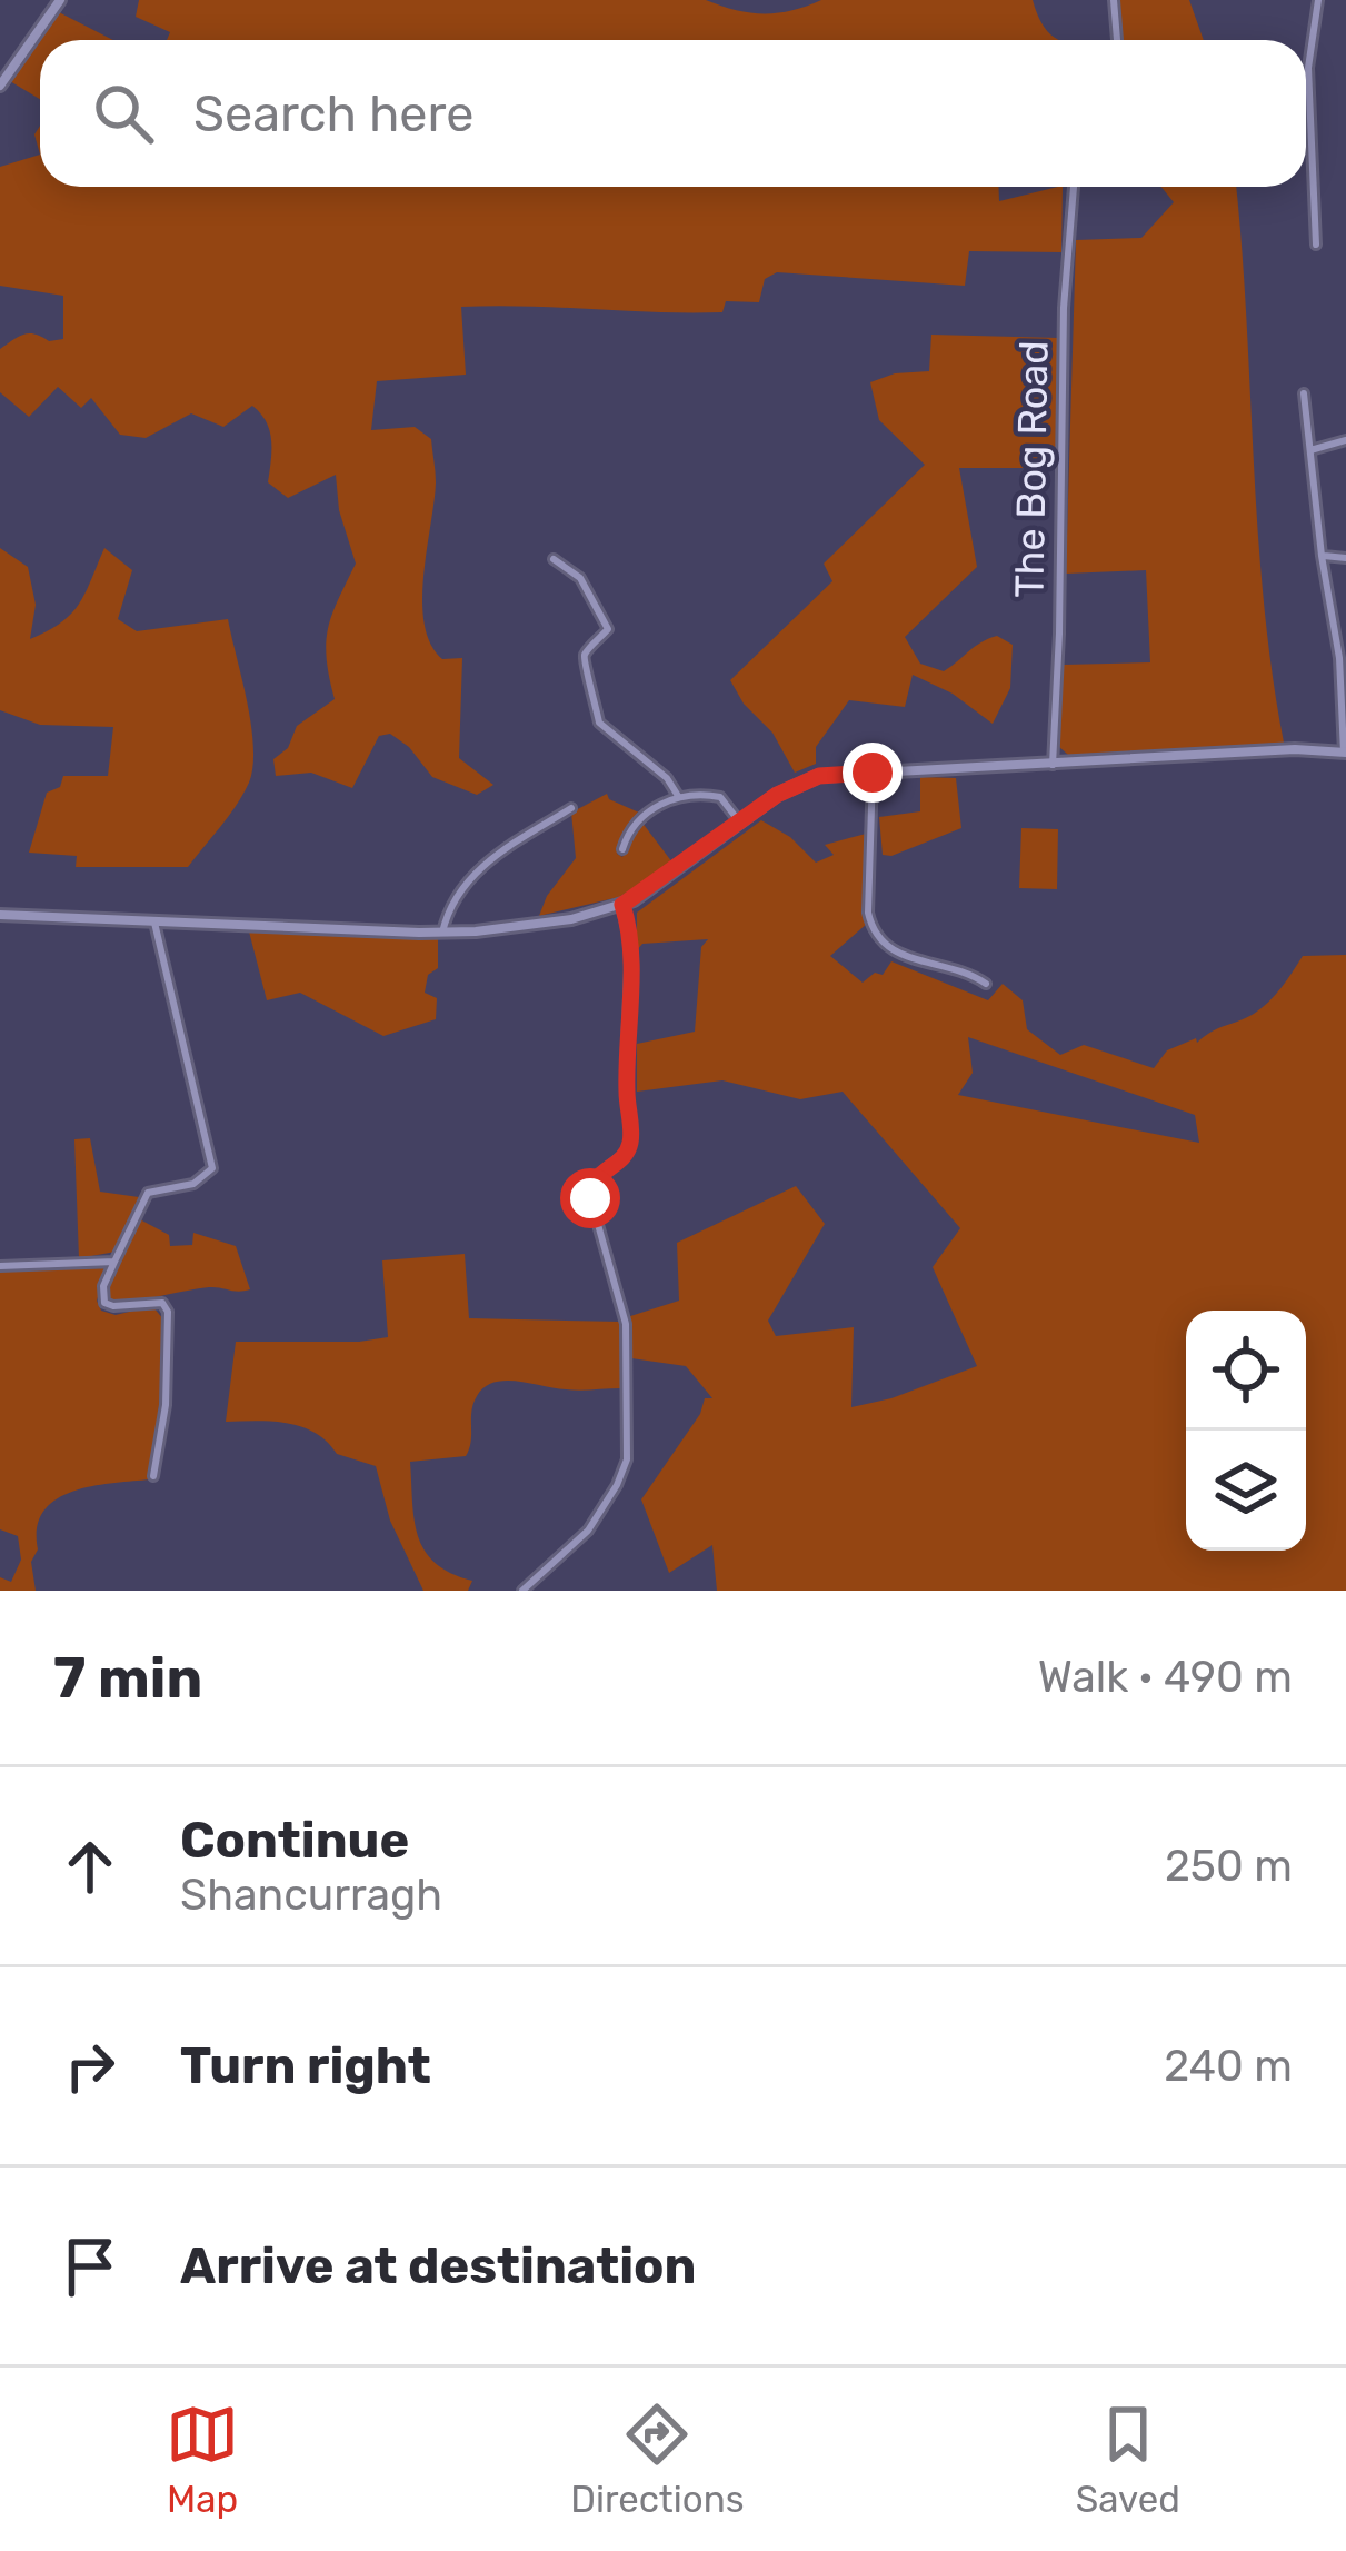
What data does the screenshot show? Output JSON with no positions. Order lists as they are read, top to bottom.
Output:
{
  "streets": {
    "street": ["The Bog Road"]
  },
  "page": {
    "search": "Search here",
    "heading": ["7 min", "Walk · 490 m"],
    "list": [
      ["Continue", "Shancurragh", "250 m"],
      ["Turn right", "240 m"],
      "Arrive at destination"
    ],
    "nav": ["Map", "Directions", "Saved"]
  }
}
